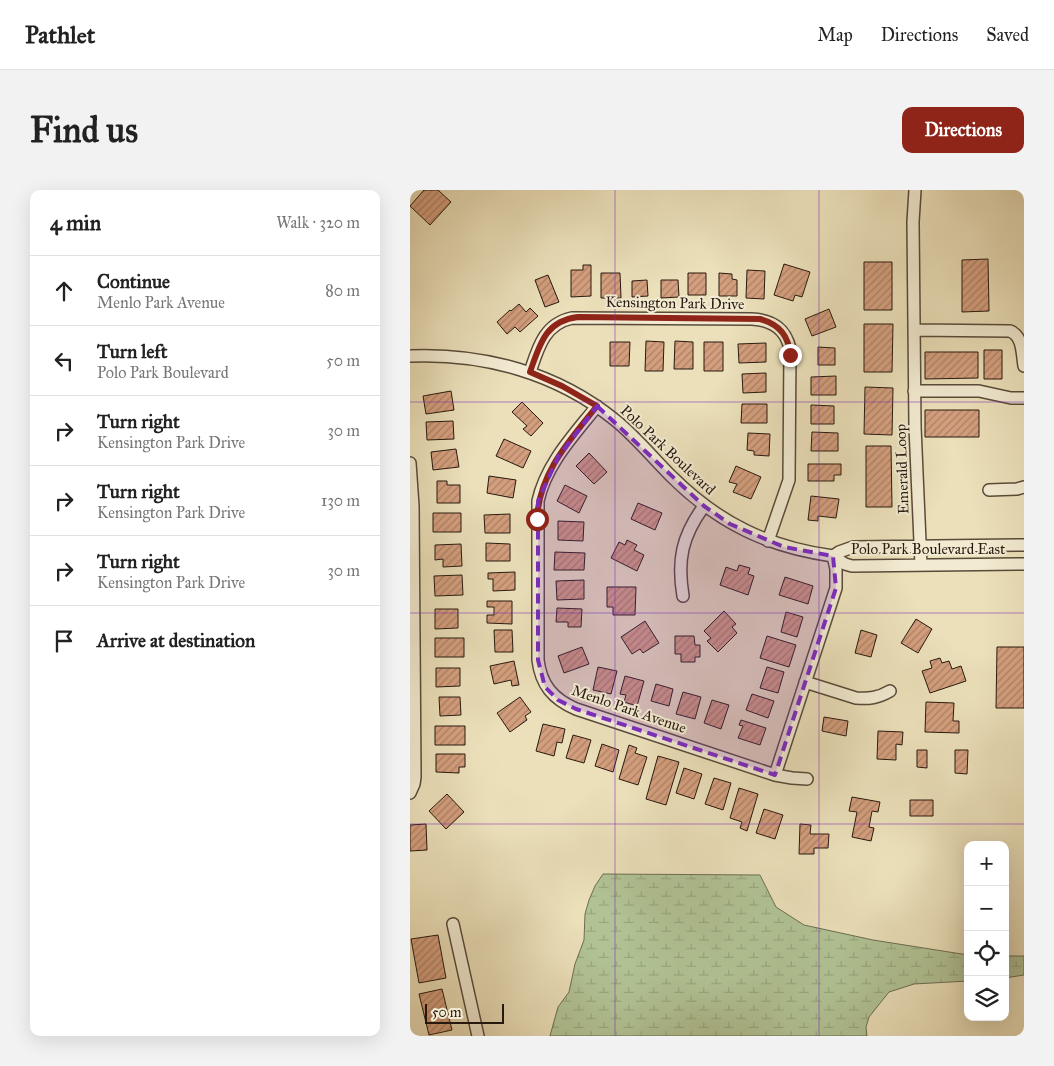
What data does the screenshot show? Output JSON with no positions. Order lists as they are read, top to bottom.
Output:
{
  "streets": {
    "street": [
      "Kensington Park Drive",
      "Polo Park Boulevard",
      "Emerald Loop",
      "Polo Park Boulevard East",
      "Menlo Park Avenue"
    ]
  },
  "crossings": [
    ["Kensington Park Drive", "Polo Park Boulevard"],
    ["Polo Park Boulevard", "Emerald Loop"],
    ["Polo Park Boulevard", "Polo Park Boulevard East"],
    ["Polo Park Boulevard", "Menlo Park Avenue"],
    ["Emerald Loop", "Polo Park Boulevard East"]
  ],
  "scale_bar": "50 m",
  "page": {
    "header": "Pathlet",
    "nav": ["Map", "Directions", "Saved"],
    "buttons": "Directions",
    "title": "Find us",
    "heading": ["4 min", "Walk · 320 m"],
    "list": [
      ["Continue", "Menlo Park Avenue", "80 m"],
      ["Turn left", "Polo Park Boulevard", "50 m"],
      ["Turn right", "Kensington Park Drive", "30 m"],
      ["Turn right", "Kensington Park Drive", "130 m"],
      ["Turn right", "Kensington Park Drive", "30 m"],
      "Arrive at destination"
    ],
    "map_buttons": ["+", "−"],
    "scale": "50 m"
  }
}
